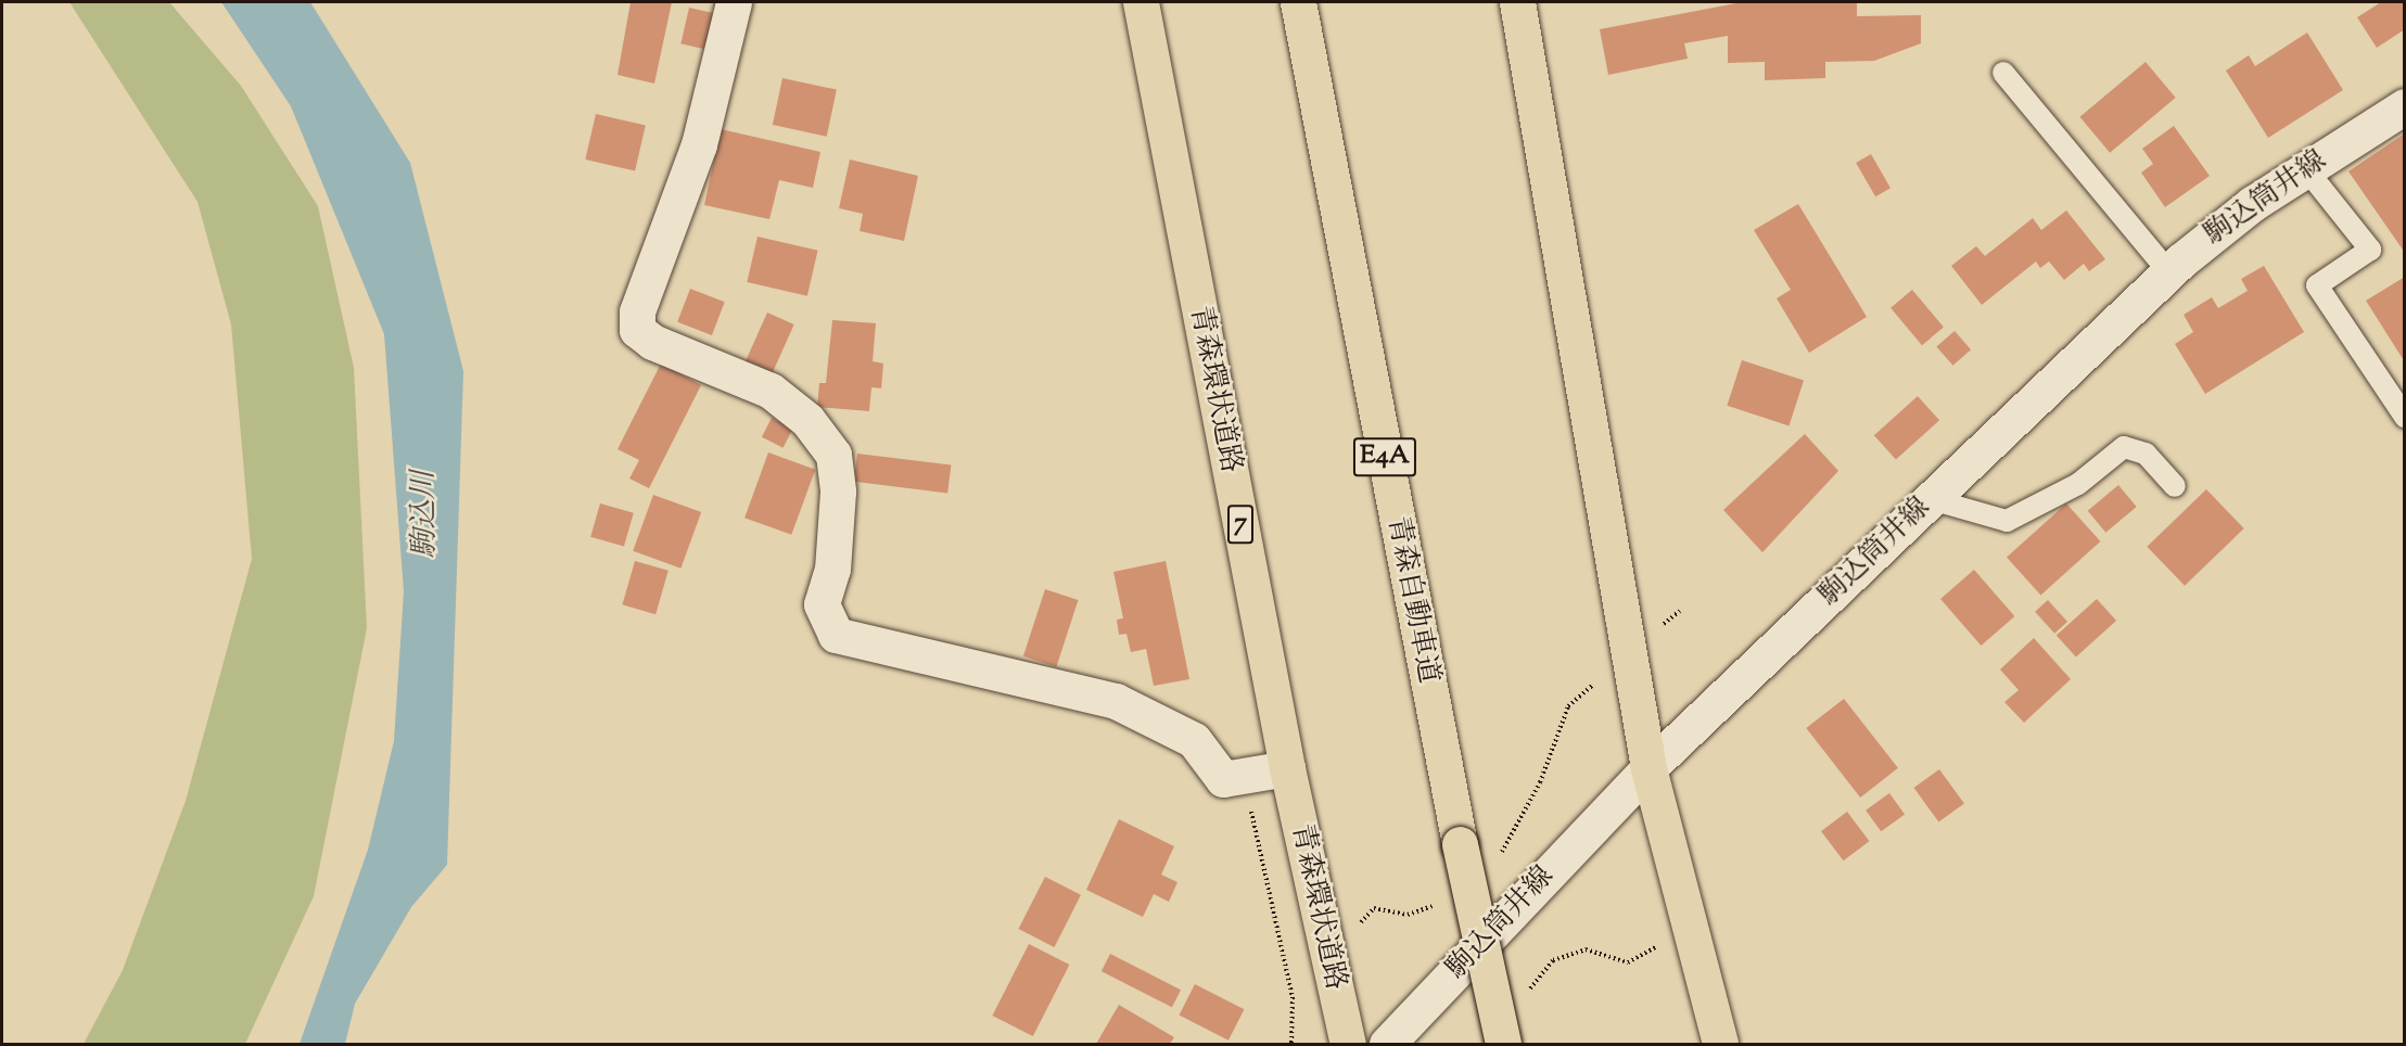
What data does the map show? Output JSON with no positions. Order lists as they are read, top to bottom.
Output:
{
  "streets": {
    "highway": [
      "青森環状道路",
      "E4A",
      "7",
      "青森自動車道"
    ],
    "main road": ["駒込筒井線"]
  },
  "water": ["駒込川"]
}
